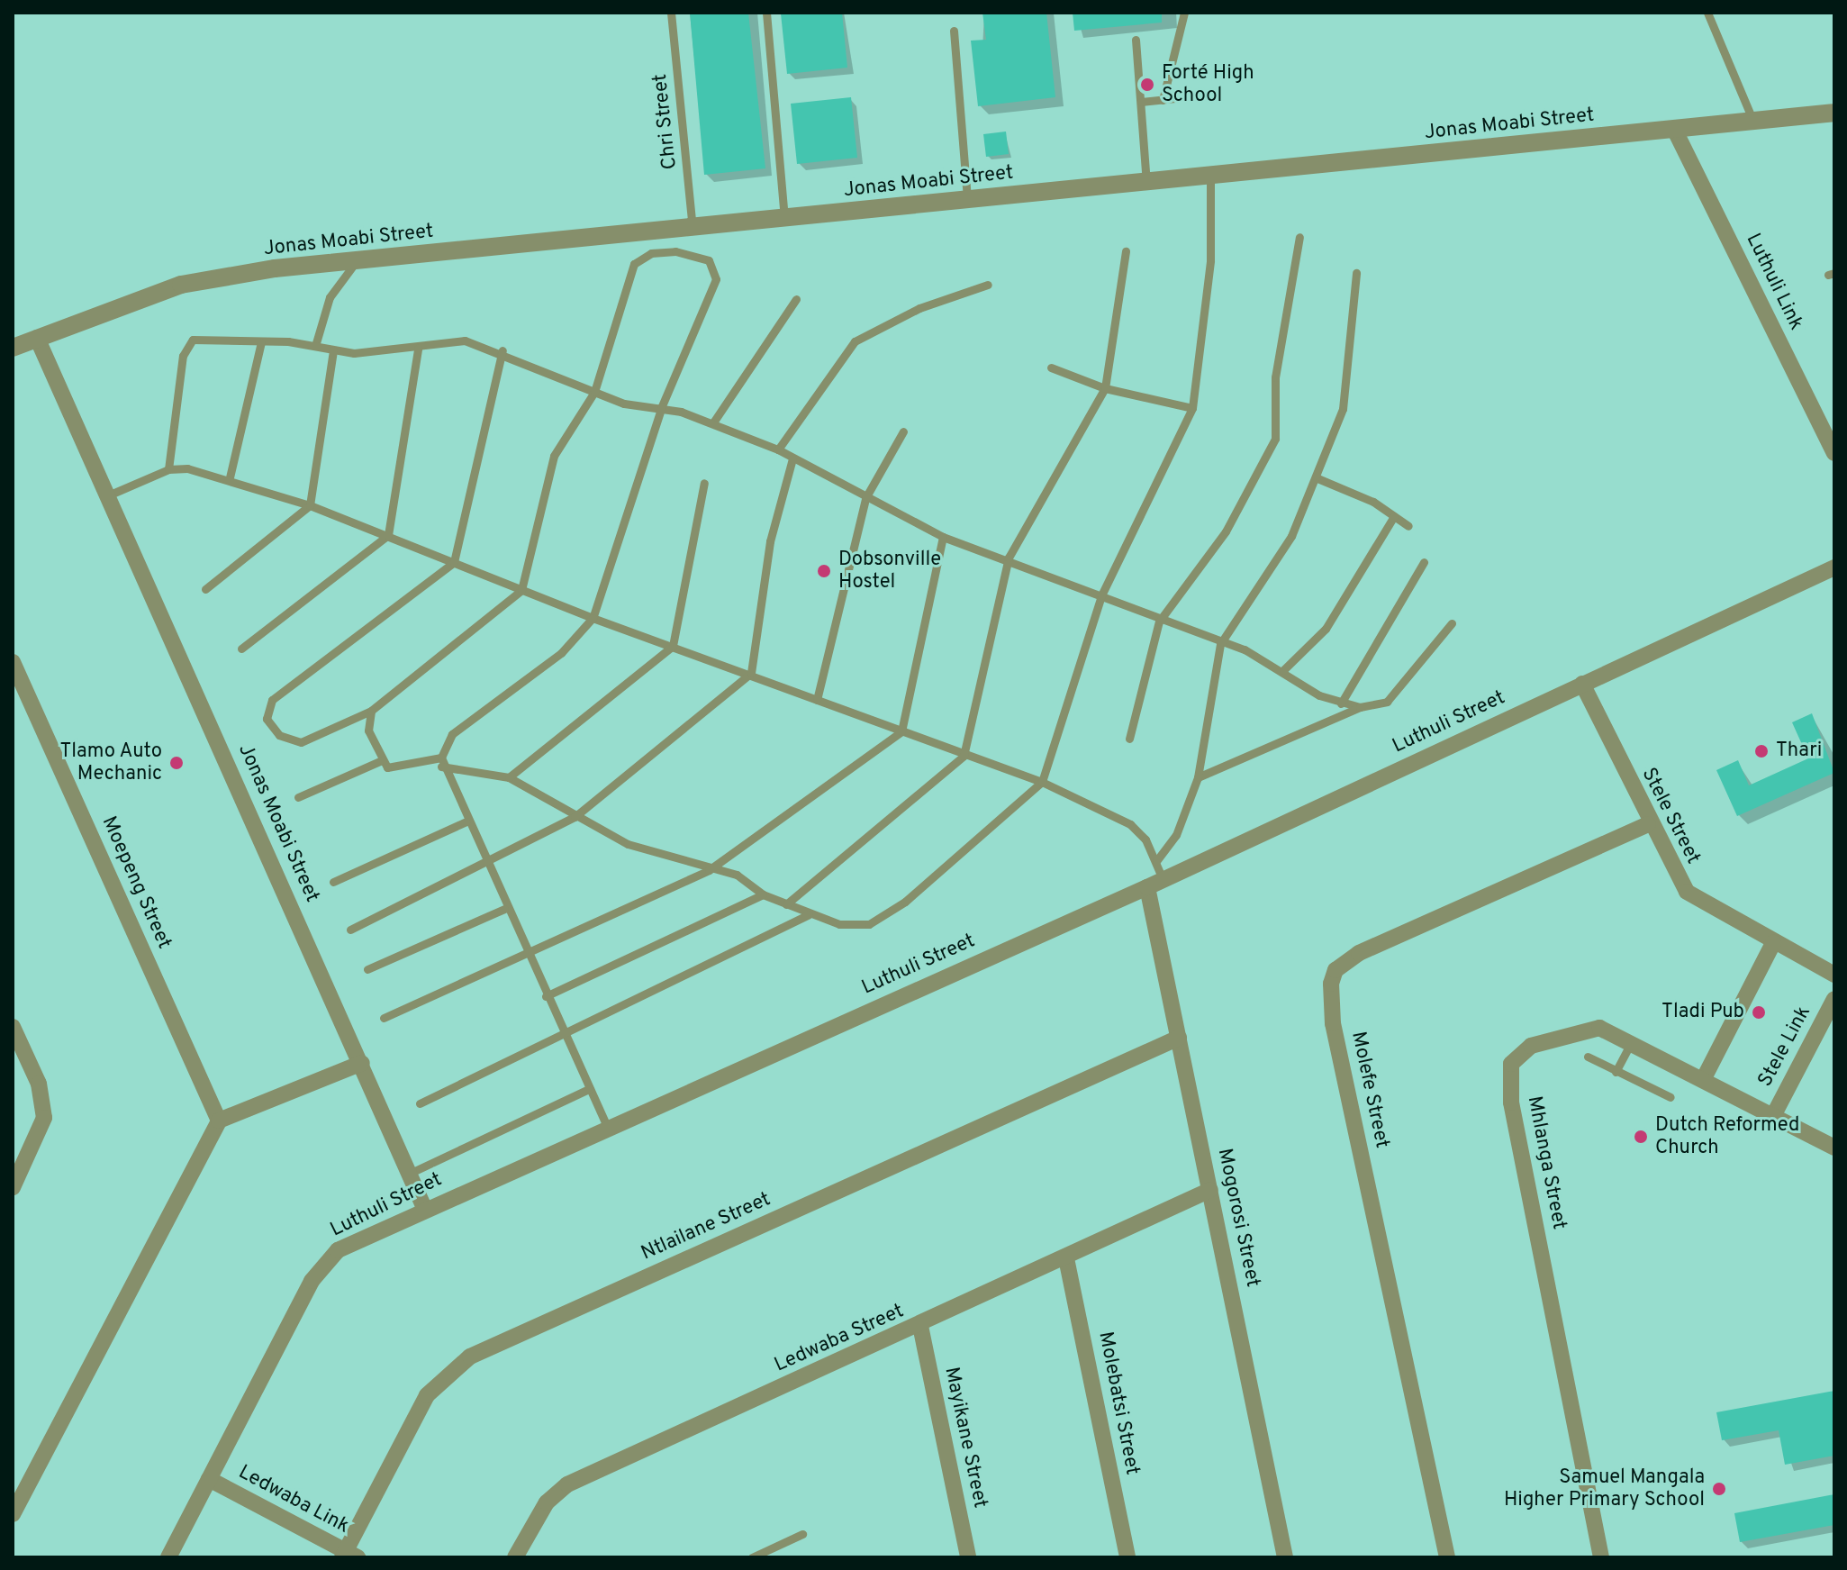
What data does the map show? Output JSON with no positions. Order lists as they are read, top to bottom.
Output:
{
  "streets": {
    "street": [
      "Jonas Moabi Street",
      "Luthuli Link",
      "Luthuli Street",
      "Stele Street",
      "Moepeng Street",
      "Stele Link",
      "Molefe Street",
      "Mhlanga Street",
      "Mogorosi Street",
      "Ntlailane Street",
      "Ledwaba Street",
      "Molebatsi Street",
      "Mayikane Street",
      "Ledwaba Link"
    ],
    "lane": ["Chri Street"]
  },
  "crossings": [
    ["Chri Street", "Jonas Moabi Street"],
    ["Jonas Moabi Street", "Luthuli Link"],
    ["Jonas Moabi Street", "Luthuli Street"],
    ["Luthuli Street", "Stele Street"],
    ["Luthuli Street", "Mogorosi Street"],
    ["Luthuli Street", "Ledwaba Link"],
    ["Stele Street", "Molefe Street"],
    ["Stele Link", "Mhlanga Street"],
    ["Mogorosi Street", "Ntlailane Street"],
    ["Mogorosi Street", "Ledwaba Street"],
    ["Ntlailane Street", "Ledwaba Link"],
    ["Ledwaba Street", "Molebatsi Street"],
    ["Ledwaba Street", "Mayikane Street"]
  ],
  "places": [
    "Forté High School",
    "Dobsonville Hostel",
    "Thari",
    "Tlamo Auto Mechanic",
    "Tladi Pub",
    "Dutch Reformed Church",
    "Samuel Mangala Higher Primary School"
  ]
}
